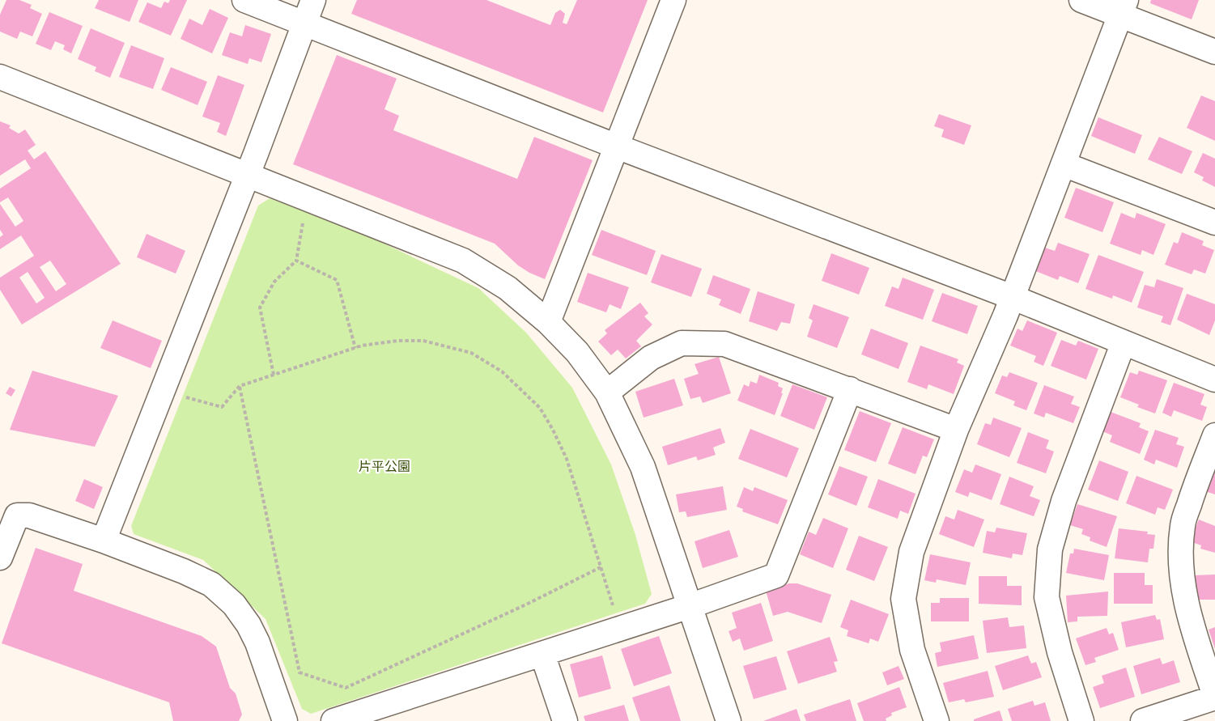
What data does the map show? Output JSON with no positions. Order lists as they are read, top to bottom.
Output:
{
  "parks": ["片平公園"]
}
